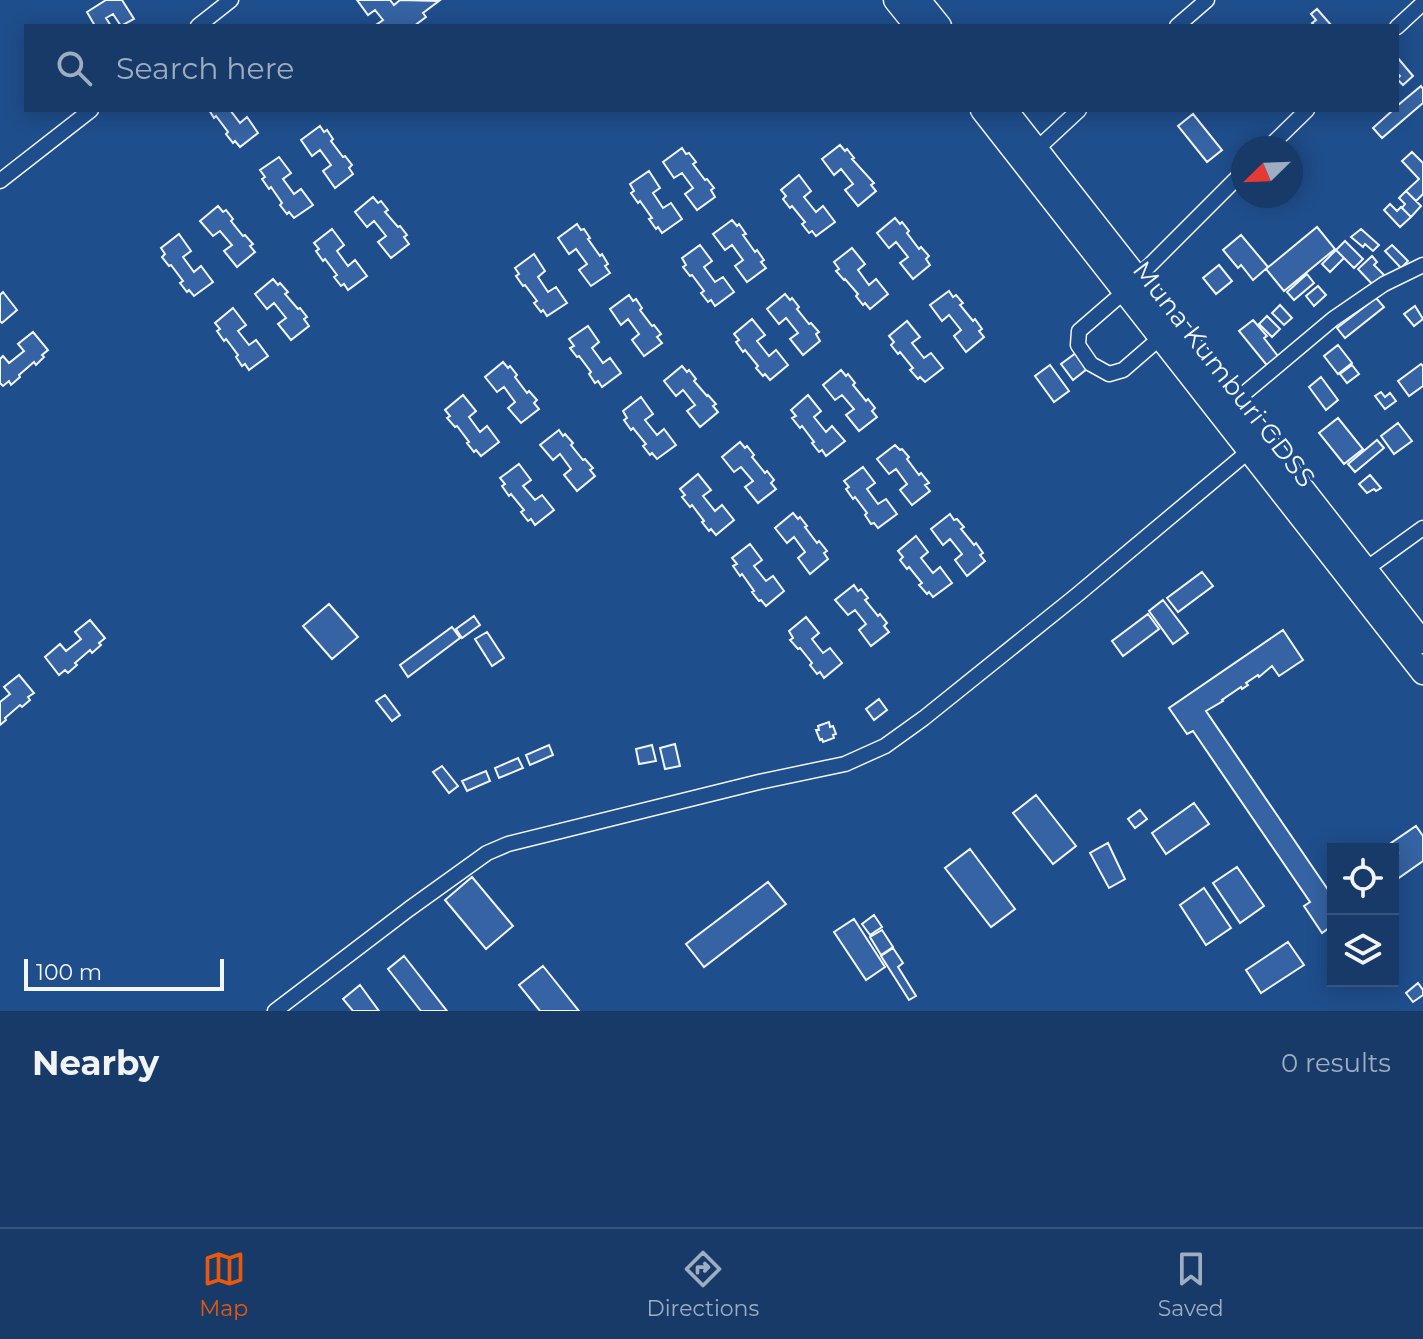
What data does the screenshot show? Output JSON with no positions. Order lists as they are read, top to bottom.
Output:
{
  "streets": {
    "highway": ["Muna Kumburi GDSS"]
  },
  "scale_bar": "100 m",
  "north": "bottom left",
  "page": {
    "search": "Search here",
    "scale": "100 m",
    "heading": ["Nearby", "0 results"],
    "nav": ["Map", "Directions", "Saved"]
  }
}
